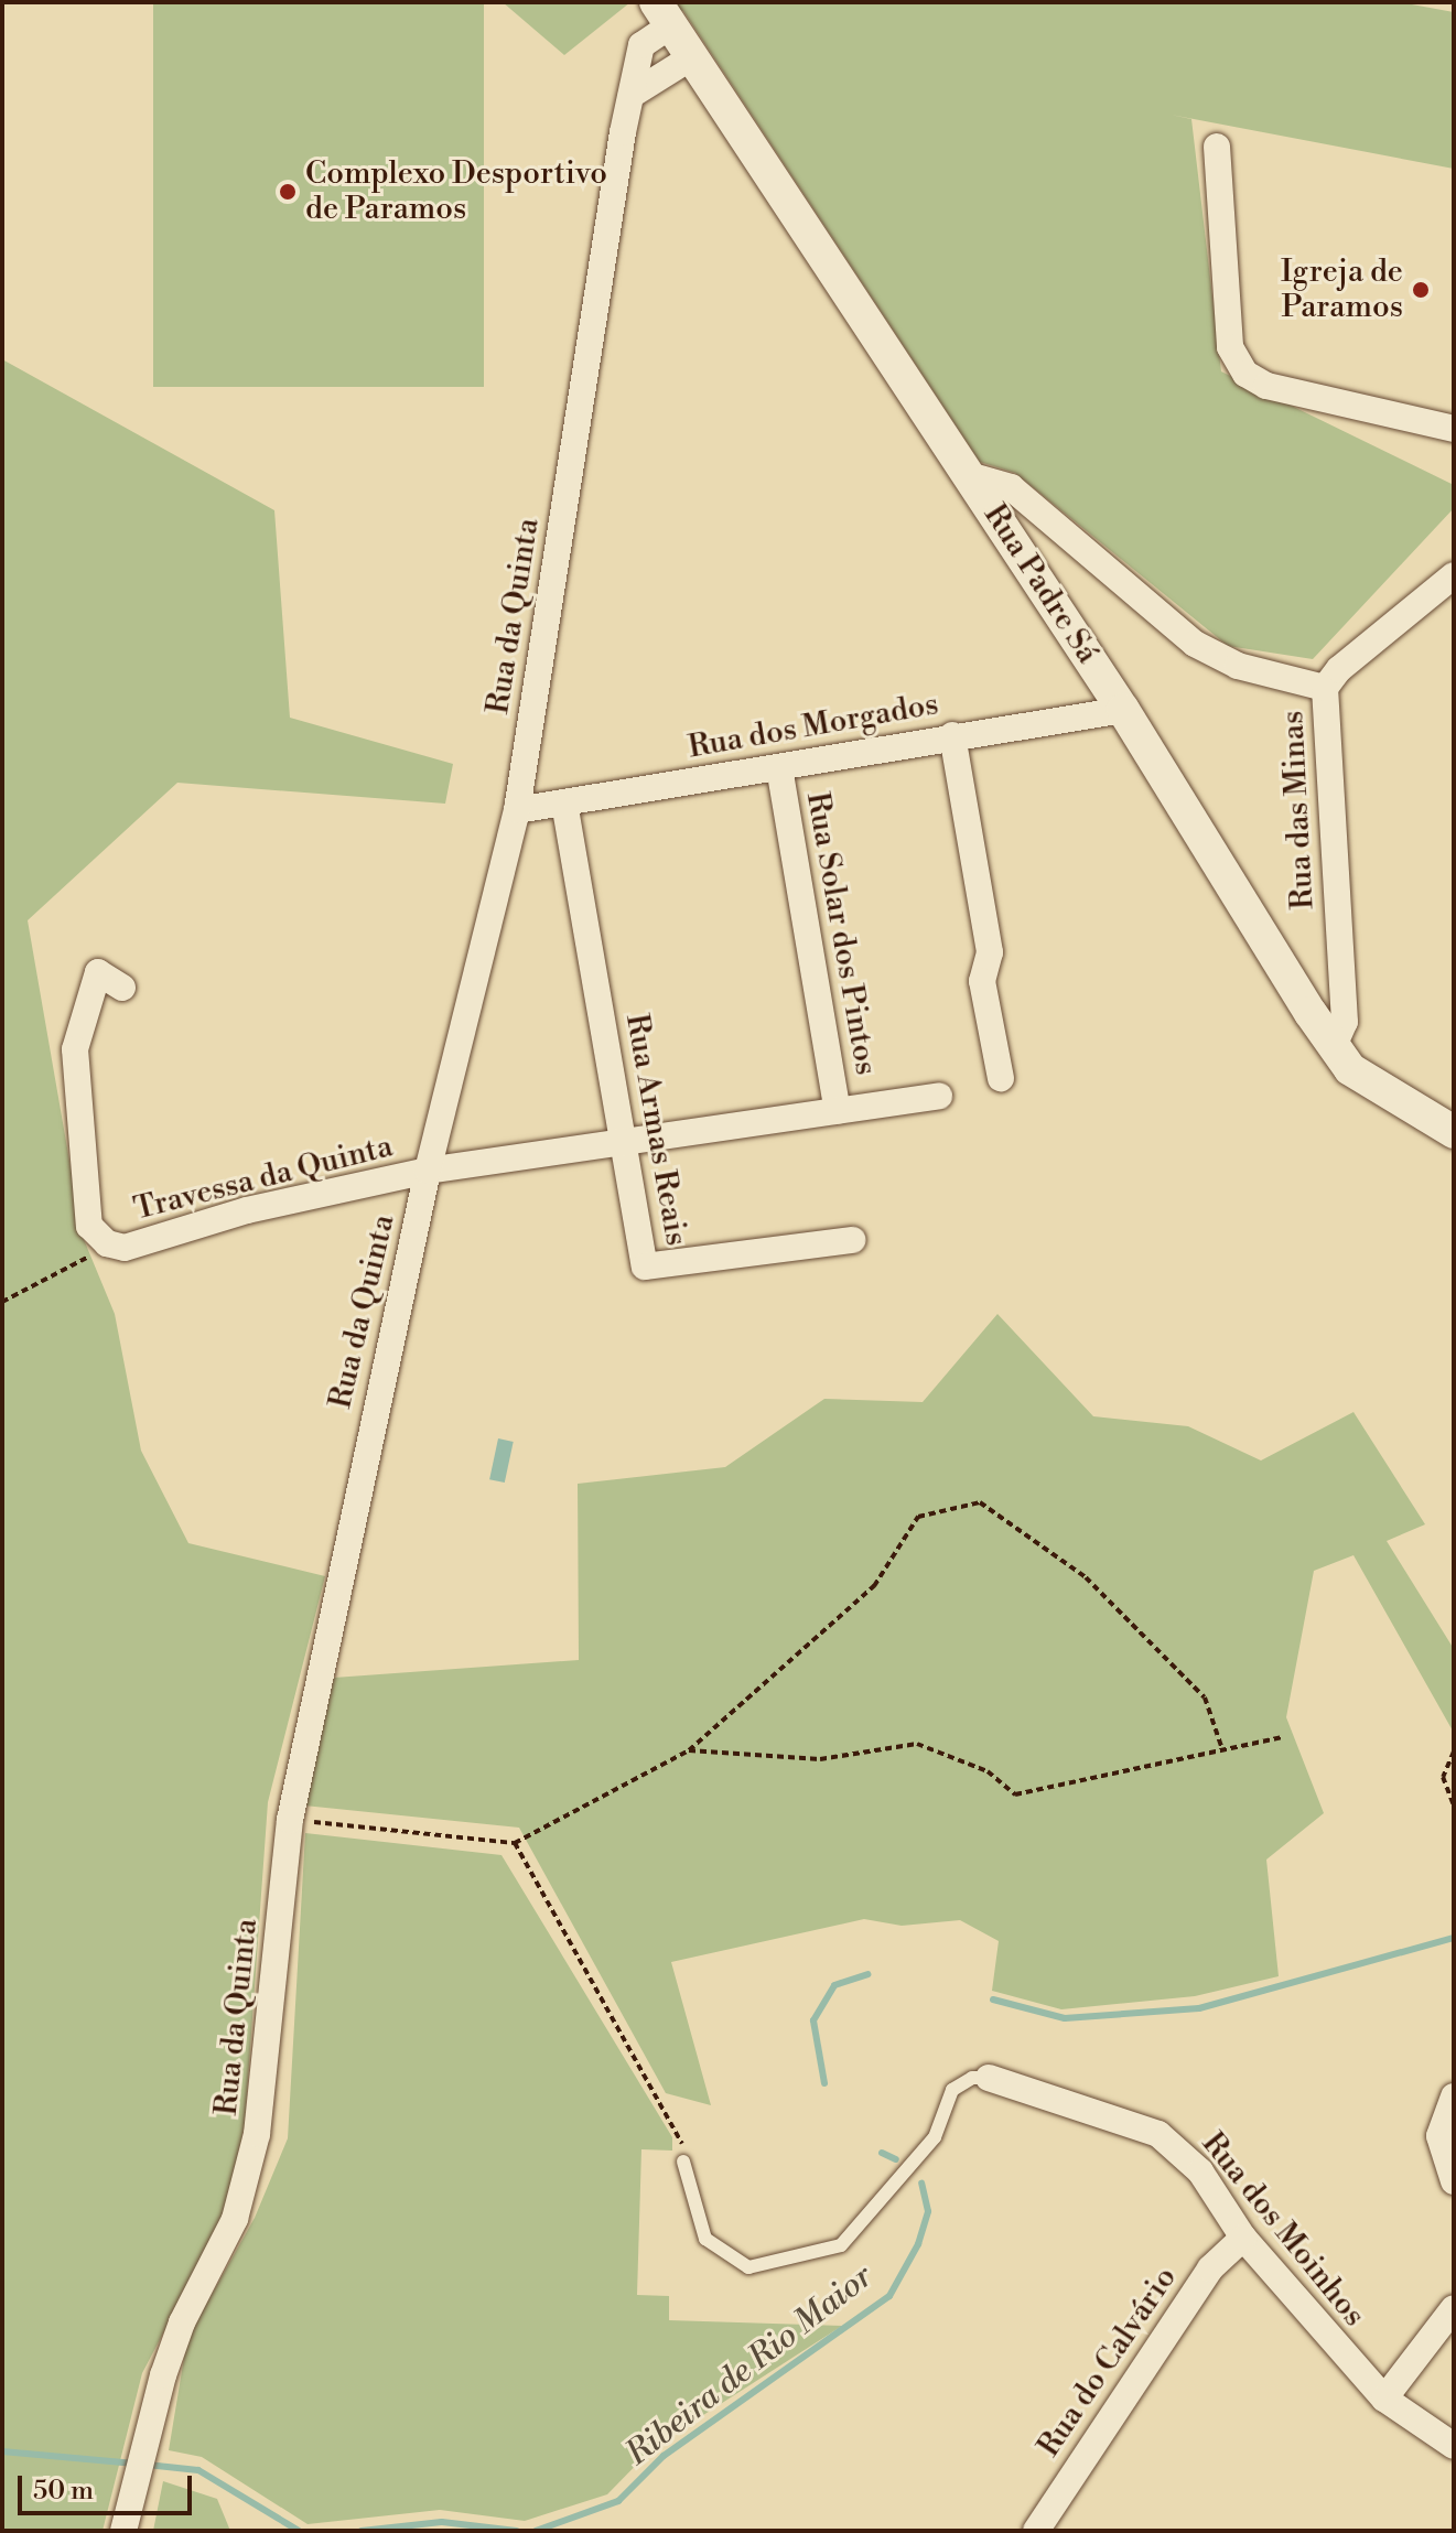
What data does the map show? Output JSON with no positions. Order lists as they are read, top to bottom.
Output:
{
  "streets": {
    "street": [
      "Rua Padre Sá",
      "Rua da Quinta",
      "Rua dos Morgados",
      "Rua das Minas",
      "Rua Solar dos Pintos",
      "Rua Armas Reais",
      "Travessa da Quinta",
      "Rua dos Moinhos",
      "Rua do Calvário"
    ]
  },
  "crossings": [
    ["Rua Padre Sá", "Rua da Quinta"],
    ["Rua Padre Sá", "Rua dos Morgados"],
    ["Rua Padre Sá", "Rua das Minas"],
    ["Rua da Quinta", "Rua dos Morgados"],
    ["Rua da Quinta", "Travessa da Quinta"],
    ["Rua dos Morgados", "Rua Solar dos Pintos"],
    ["Rua dos Morgados", "Rua Armas Reais"],
    ["Rua Solar dos Pintos", "Travessa da Quinta"],
    ["Rua Armas Reais", "Travessa da Quinta"],
    ["Rua dos Moinhos", "Rua do Calvário"]
  ],
  "water": ["Ribeira de Rio Maior"],
  "places": ["Complexo Desportivo de Paramos", "Igreja de Paramos"],
  "scale_bar": "50 m"
}
